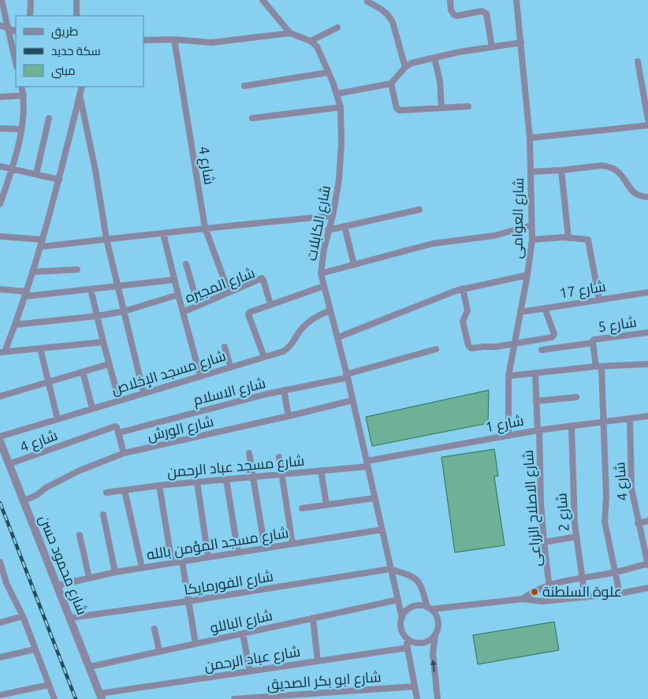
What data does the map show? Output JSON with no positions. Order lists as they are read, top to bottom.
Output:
{
  "streets": {
    "street": [
      "شارع 4",
      "شارع العوامى",
      "شارع الكابلات",
      "شارع المجيره",
      "شارع 17",
      "شارع 5",
      "شارع مسجد الإخلاص",
      "شارع الاسلام",
      "شارع 1",
      "شارع الورش",
      "شارع مسجد عباد الرحمن",
      "شارع الاصلاح الزراعى",
      "شارع 2",
      "شارع مسجد المؤمن بالله",
      "شارع محمود حسن",
      "شارع الفورمايكا",
      "شارع الباللو",
      "شارع عباد الرحمن",
      "شارع ابو بكر الصديق"
    ]
  },
  "crossings": [
    ["شارع 4", "شارع المجيره"],
    ["شارع 4", "شارع الاسلام"],
    ["شارع 4", "شارع 1"],
    ["شارع 4", "شارع الاصلاح الزراعى"],
    ["شارع 4", "شارع محمود حسن"],
    ["شارع العوامى", "شارع 17"],
    ["شارع العوامى", "شارع 1"],
    ["شارع الكابلات", "شارع مسجد الإخلاص"],
    ["شارع الكابلات", "شارع الاسلام"],
    ["شارع الكابلات", "شارع 1"],
    ["شارع الكابلات", "شارع الورش"],
    ["شارع الكابلات", "شارع مسجد عباد الرحمن"],
    ["شارع الكابلات", "شارع مسجد المؤمن بالله"],
    ["شارع الكابلات", "شارع الفورمايكا"],
    ["شارع الكابلات", "شارع الباللو"],
    ["شارع 5", "شارع 1"],
    ["شارع 5", "شارع الاصلاح الزراعى"],
    ["شارع 1", "شارع مسجد عباد الرحمن"],
    ["شارع 1", "شارع الاصلاح الزراعى"],
    ["شارع 1", "شارع 2"],
    ["شارع الورش", "شارع محمود حسن"],
    ["شارع الاصلاح الزراعى", "شارع 2"],
    ["شارع مسجد المؤمن بالله", "شارع محمود حسن"],
    ["شارع محمود حسن", "شارع الفورمايكا"],
    ["شارع محمود حسن", "شارع الباللو"],
    ["شارع محمود حسن", "شارع عباد الرحمن"]
  ],
  "places": ["علوة السلطنة"],
  "legend": ["طريق", "سكة حديد", "مبنى"]
}
